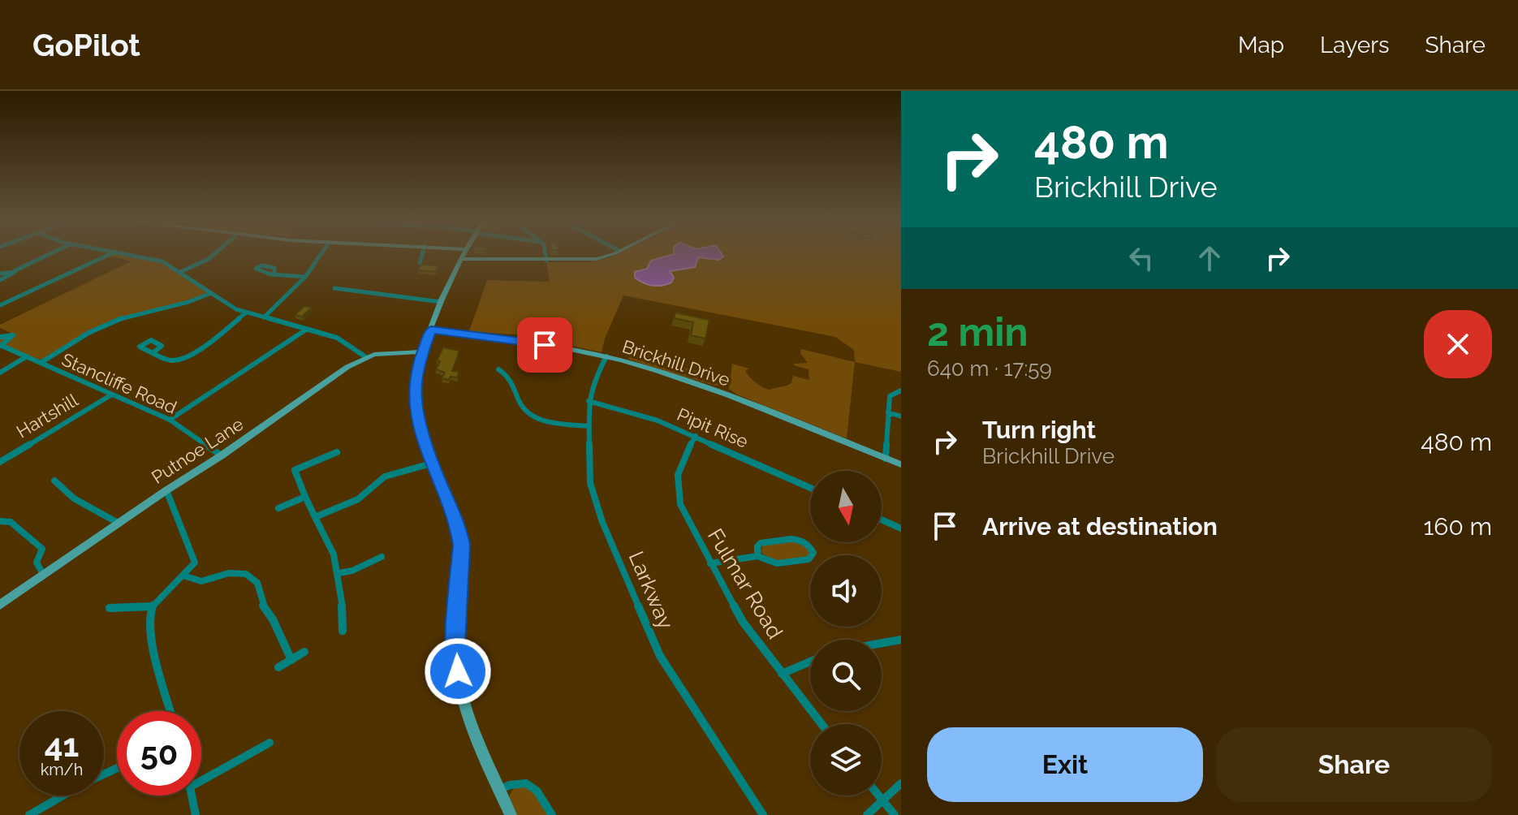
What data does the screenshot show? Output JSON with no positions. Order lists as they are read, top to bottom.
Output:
{
  "streets": {
    "street": [
      "Brickhill Drive",
      "Stancliffe Road",
      "Hartshill",
      "Pipit Rise",
      "Putnoe Lane",
      "Fulmar Road",
      "Larkway"
    ]
  },
  "crossings": [
    ["Brickhill Drive", "Larkway"],
    ["Stancliffe Road", "Hartshill"],
    ["Stancliffe Road", "Putnoe Lane"],
    ["Pipit Rise", "Fulmar Road"],
    ["Pipit Rise", "Larkway"]
  ],
  "north": "bottom",
  "page": {
    "header": "GoPilot",
    "nav": ["Map", "Layers", "Share"],
    "turn": ["480 m", "Brickhill Drive"],
    "heading": ["2 min", "640 m · 17:59"],
    "list": [
      {
        "name": "Turn right",
        "note": "Brickhill Drive",
        "value": "480 m"
      },
      {
        "name": "Arrive at destination",
        "value": "160 m"
      }
    ],
    "speed": "41 km/h",
    "limit": "50",
    "buttons": ["Exit", "Share"]
  }
}
